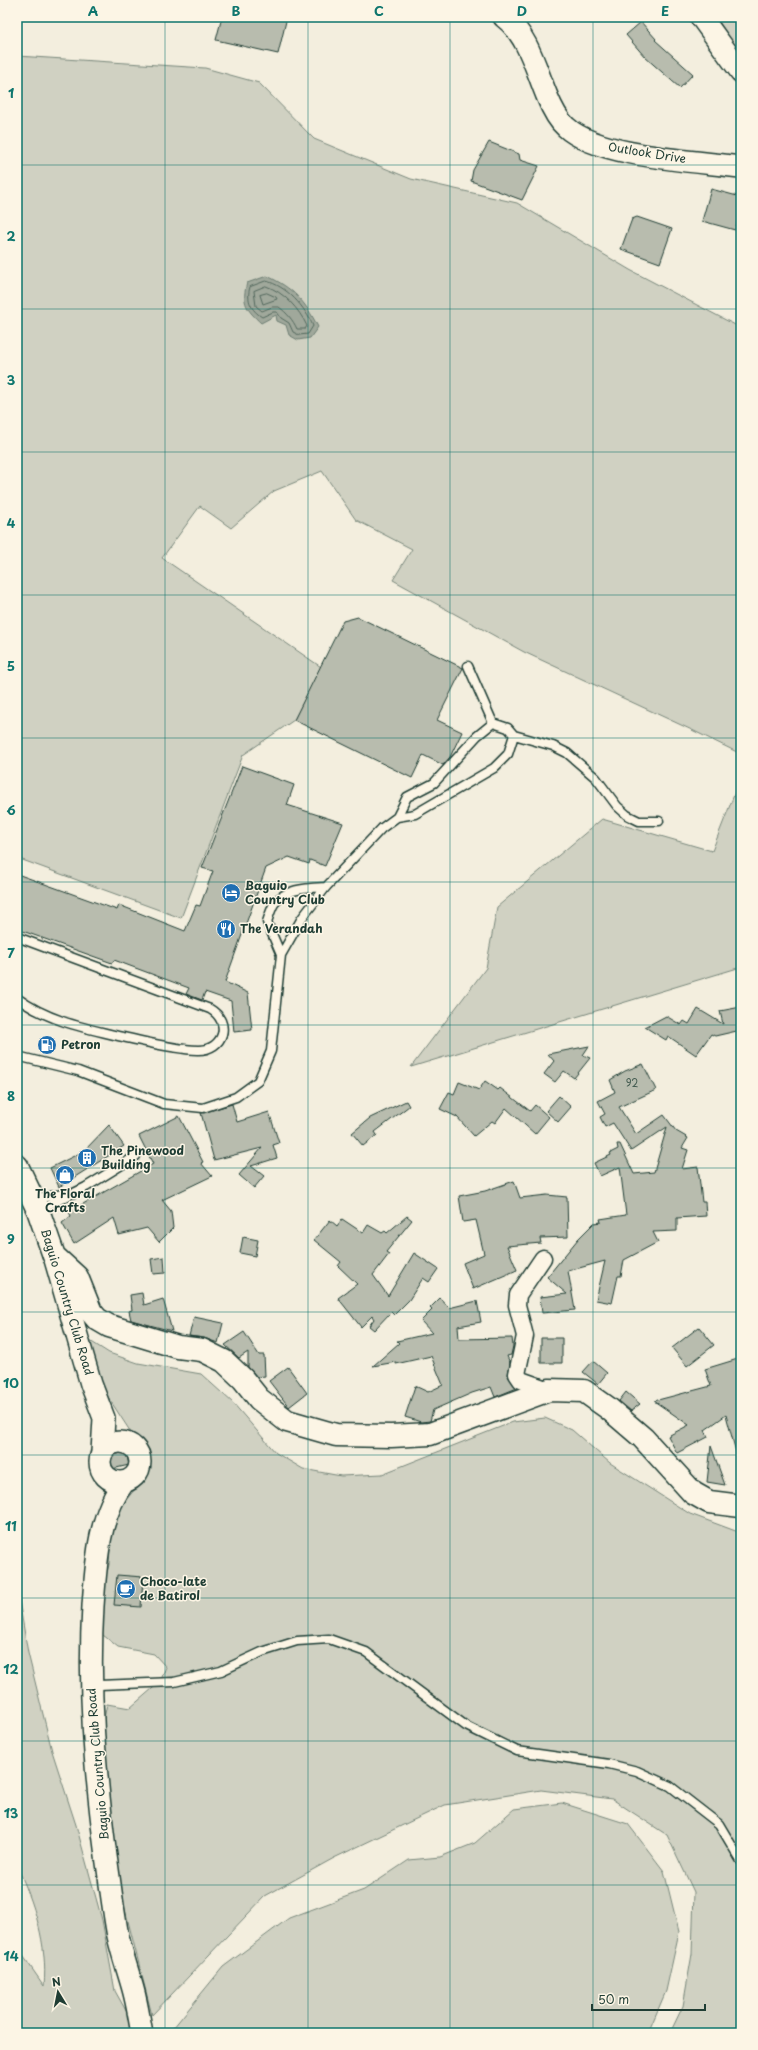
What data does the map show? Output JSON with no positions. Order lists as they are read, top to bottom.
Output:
{
  "streets": {
    "main road": ["Baguio Country Club Road"],
    "street": ["Outlook Drive"]
  },
  "places": {
    "hotel": ["Baguio Country Club"],
    "restaurant": ["The Verandah"],
    "fuel station": ["Petron"],
    "building": ["The Pinewood Building"],
    "shop": ["The Floral Crafts"],
    "cafe": ["Choco-late de Batirol"]
  },
  "house_numbers": ["92"],
  "scale_bar": "50 m",
  "north": "top",
  "grid": {
    "columns": [
      "A",
      "B",
      "C",
      "D",
      "E"
    ],
    "rows": [
      "1",
      "2",
      "3",
      "4",
      "5",
      "6",
      "7",
      "8",
      "9",
      "10",
      "11",
      "12",
      "13",
      "14"
    ]
  }
}
